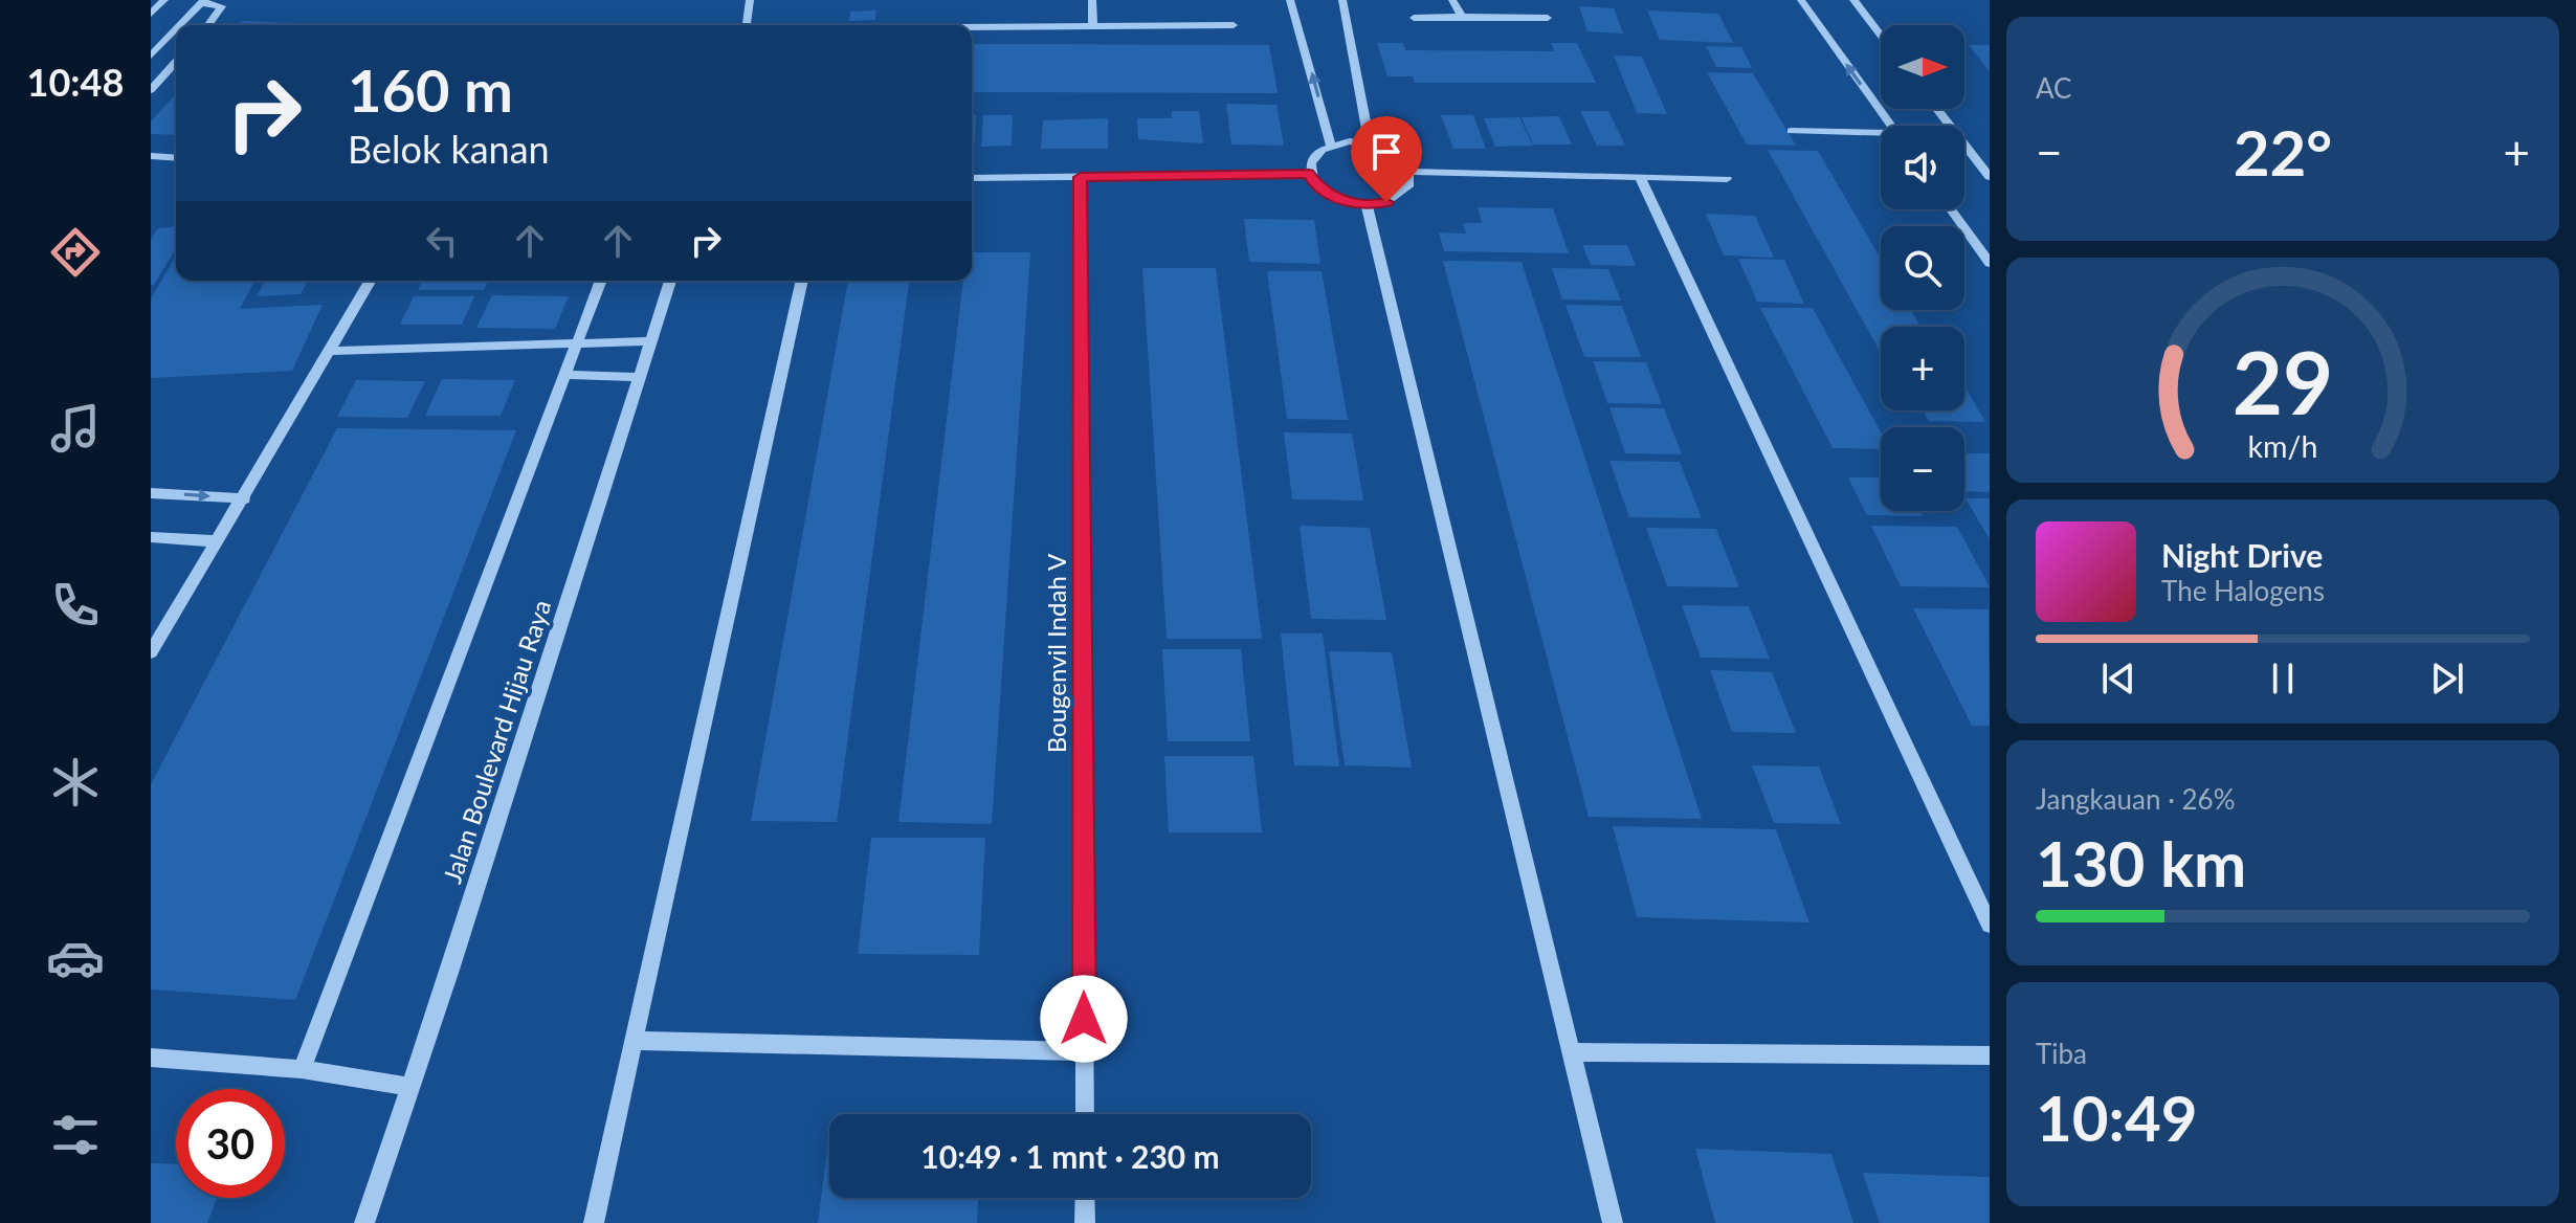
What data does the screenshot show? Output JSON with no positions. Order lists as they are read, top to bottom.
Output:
{
  "streets": {
    "street": ["Bougenvil Indah V", "Jalan Boulevard Hijau Raya"]
  },
  "north": "right",
  "page": {
    "tabs": "10:48",
    "tile": [
      "AC",
      ["Jangkauan · 26%", "130 km"],
      ["Tiba", "10:49"]
    ],
    "map_buttons": ["+", "−"],
    "turn": ["160 m", "Belok kanan"],
    "heat": ["−", "22°", "+"],
    "song": ["Night Drive", "The Halogens"],
    "limit": "30",
    "trip": "10:49 · 1 mnt · 230 m",
    "gauge": ["29", "km/h"]
  }
}
